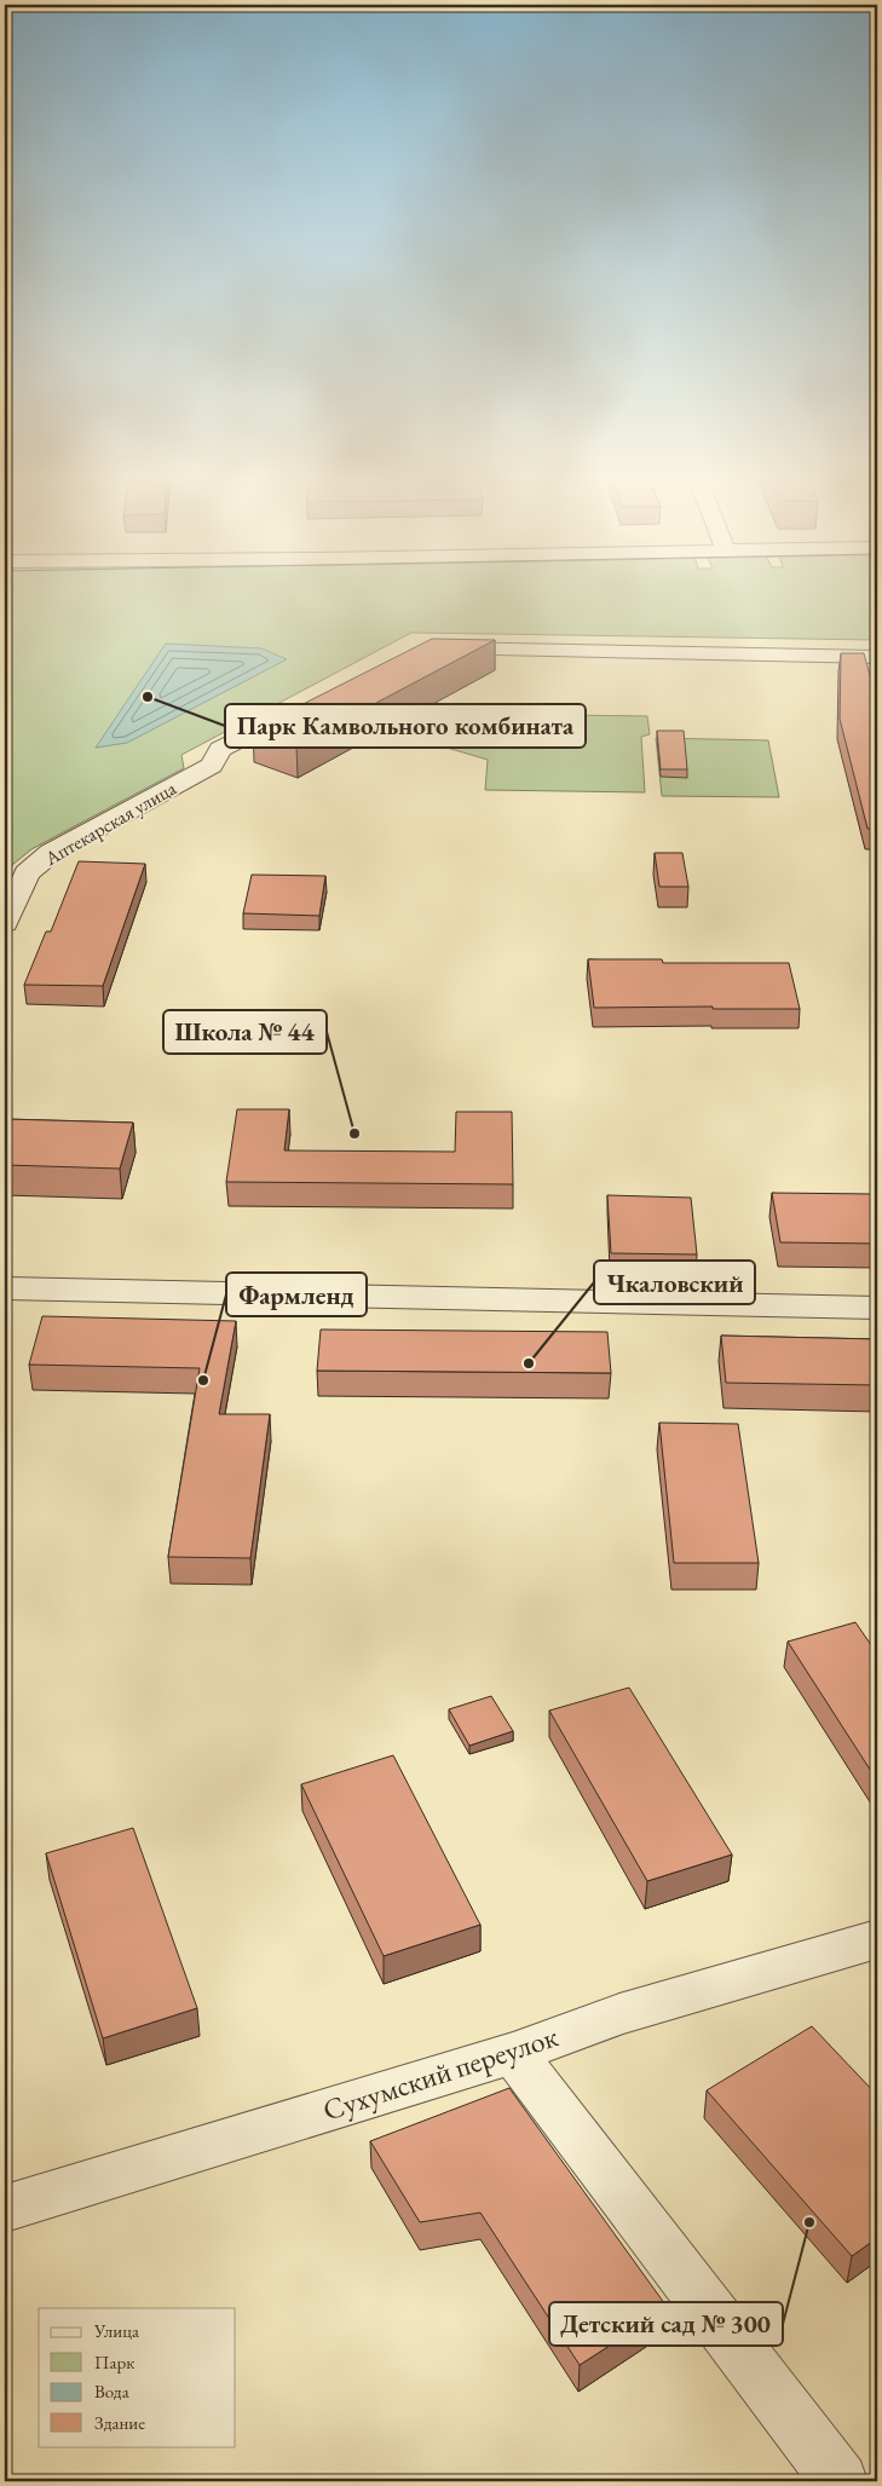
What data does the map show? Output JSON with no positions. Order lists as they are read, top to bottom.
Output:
{
  "streets": {
    "street": ["Аптекарская улица", "Сухумский переулок"]
  },
  "places": [
    "Парк Камвольного комбината",
    "Школа № 44",
    "Чкаловский",
    "Фармленд",
    "Детский сад № 300"
  ],
  "legend": [
    "Улица",
    "Парк",
    "Вода",
    "Здание"
  ]
}
